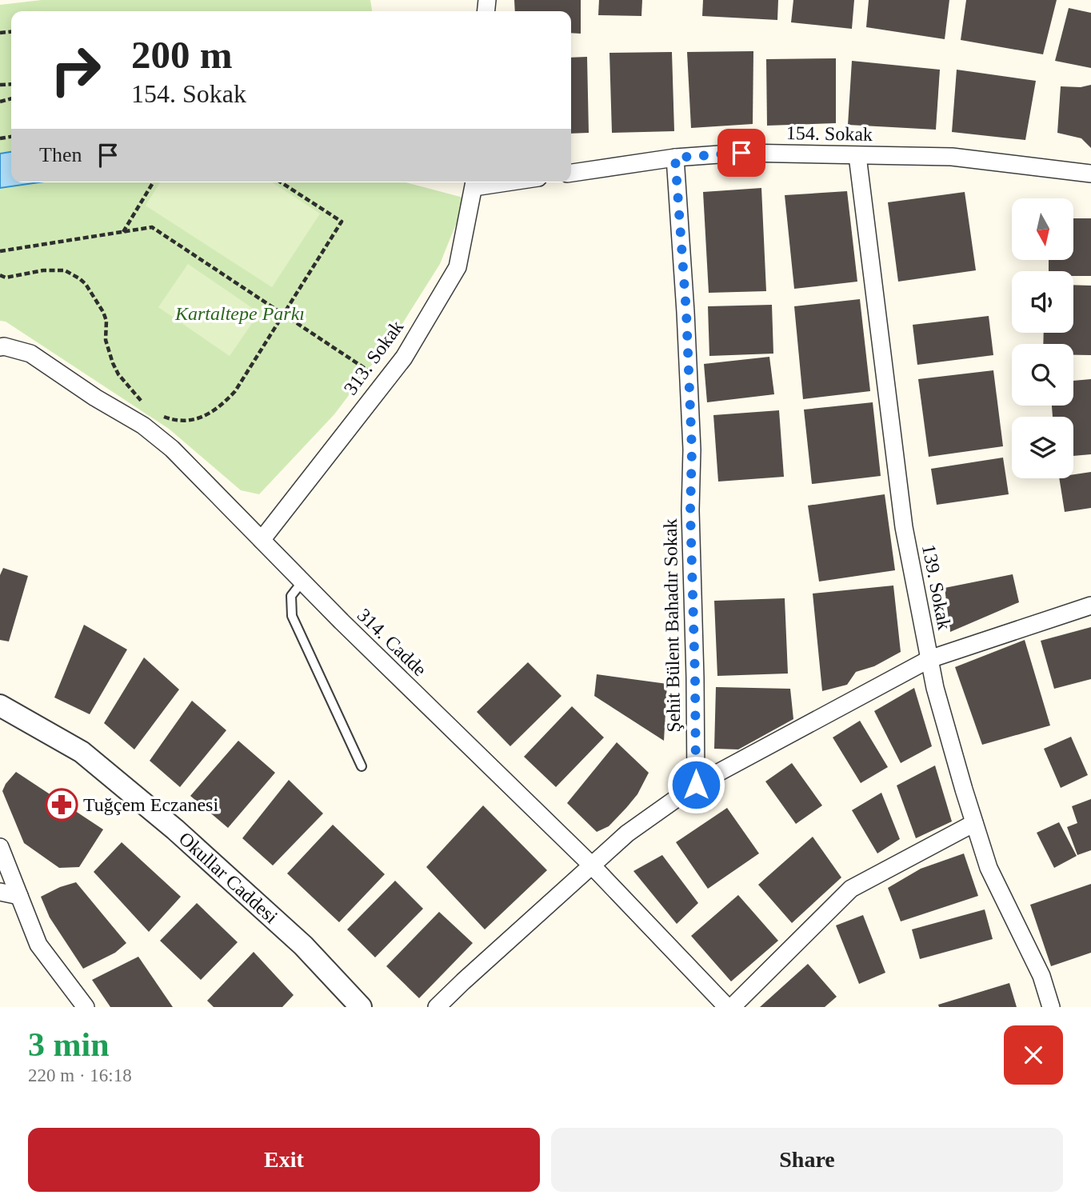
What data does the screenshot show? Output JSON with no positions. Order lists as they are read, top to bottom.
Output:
{
  "streets": {
    "street": [
      "154. Sokak",
      "313. Sokak",
      "139. Sokak",
      "Şehit Bülent Bahadır Sokak",
      "314. Cadde",
      "Okullar Caddesi"
    ]
  },
  "crossings": [
    ["154. Sokak", "139. Sokak"],
    ["154. Sokak", "Şehit Bülent Bahadır Sokak"],
    ["313. Sokak", "314. Cadde"]
  ],
  "parks": ["Kartaltepe Parkı"],
  "places": {
    "pharmacy": ["Tuğçem Eczanesi"]
  },
  "north": "bottom",
  "page": {
    "turn": ["200 m", "154. Sokak"],
    "then": "Then",
    "heading": ["3 min", "220 m · 16:18"],
    "buttons": ["Exit", "Share"]
  }
}
